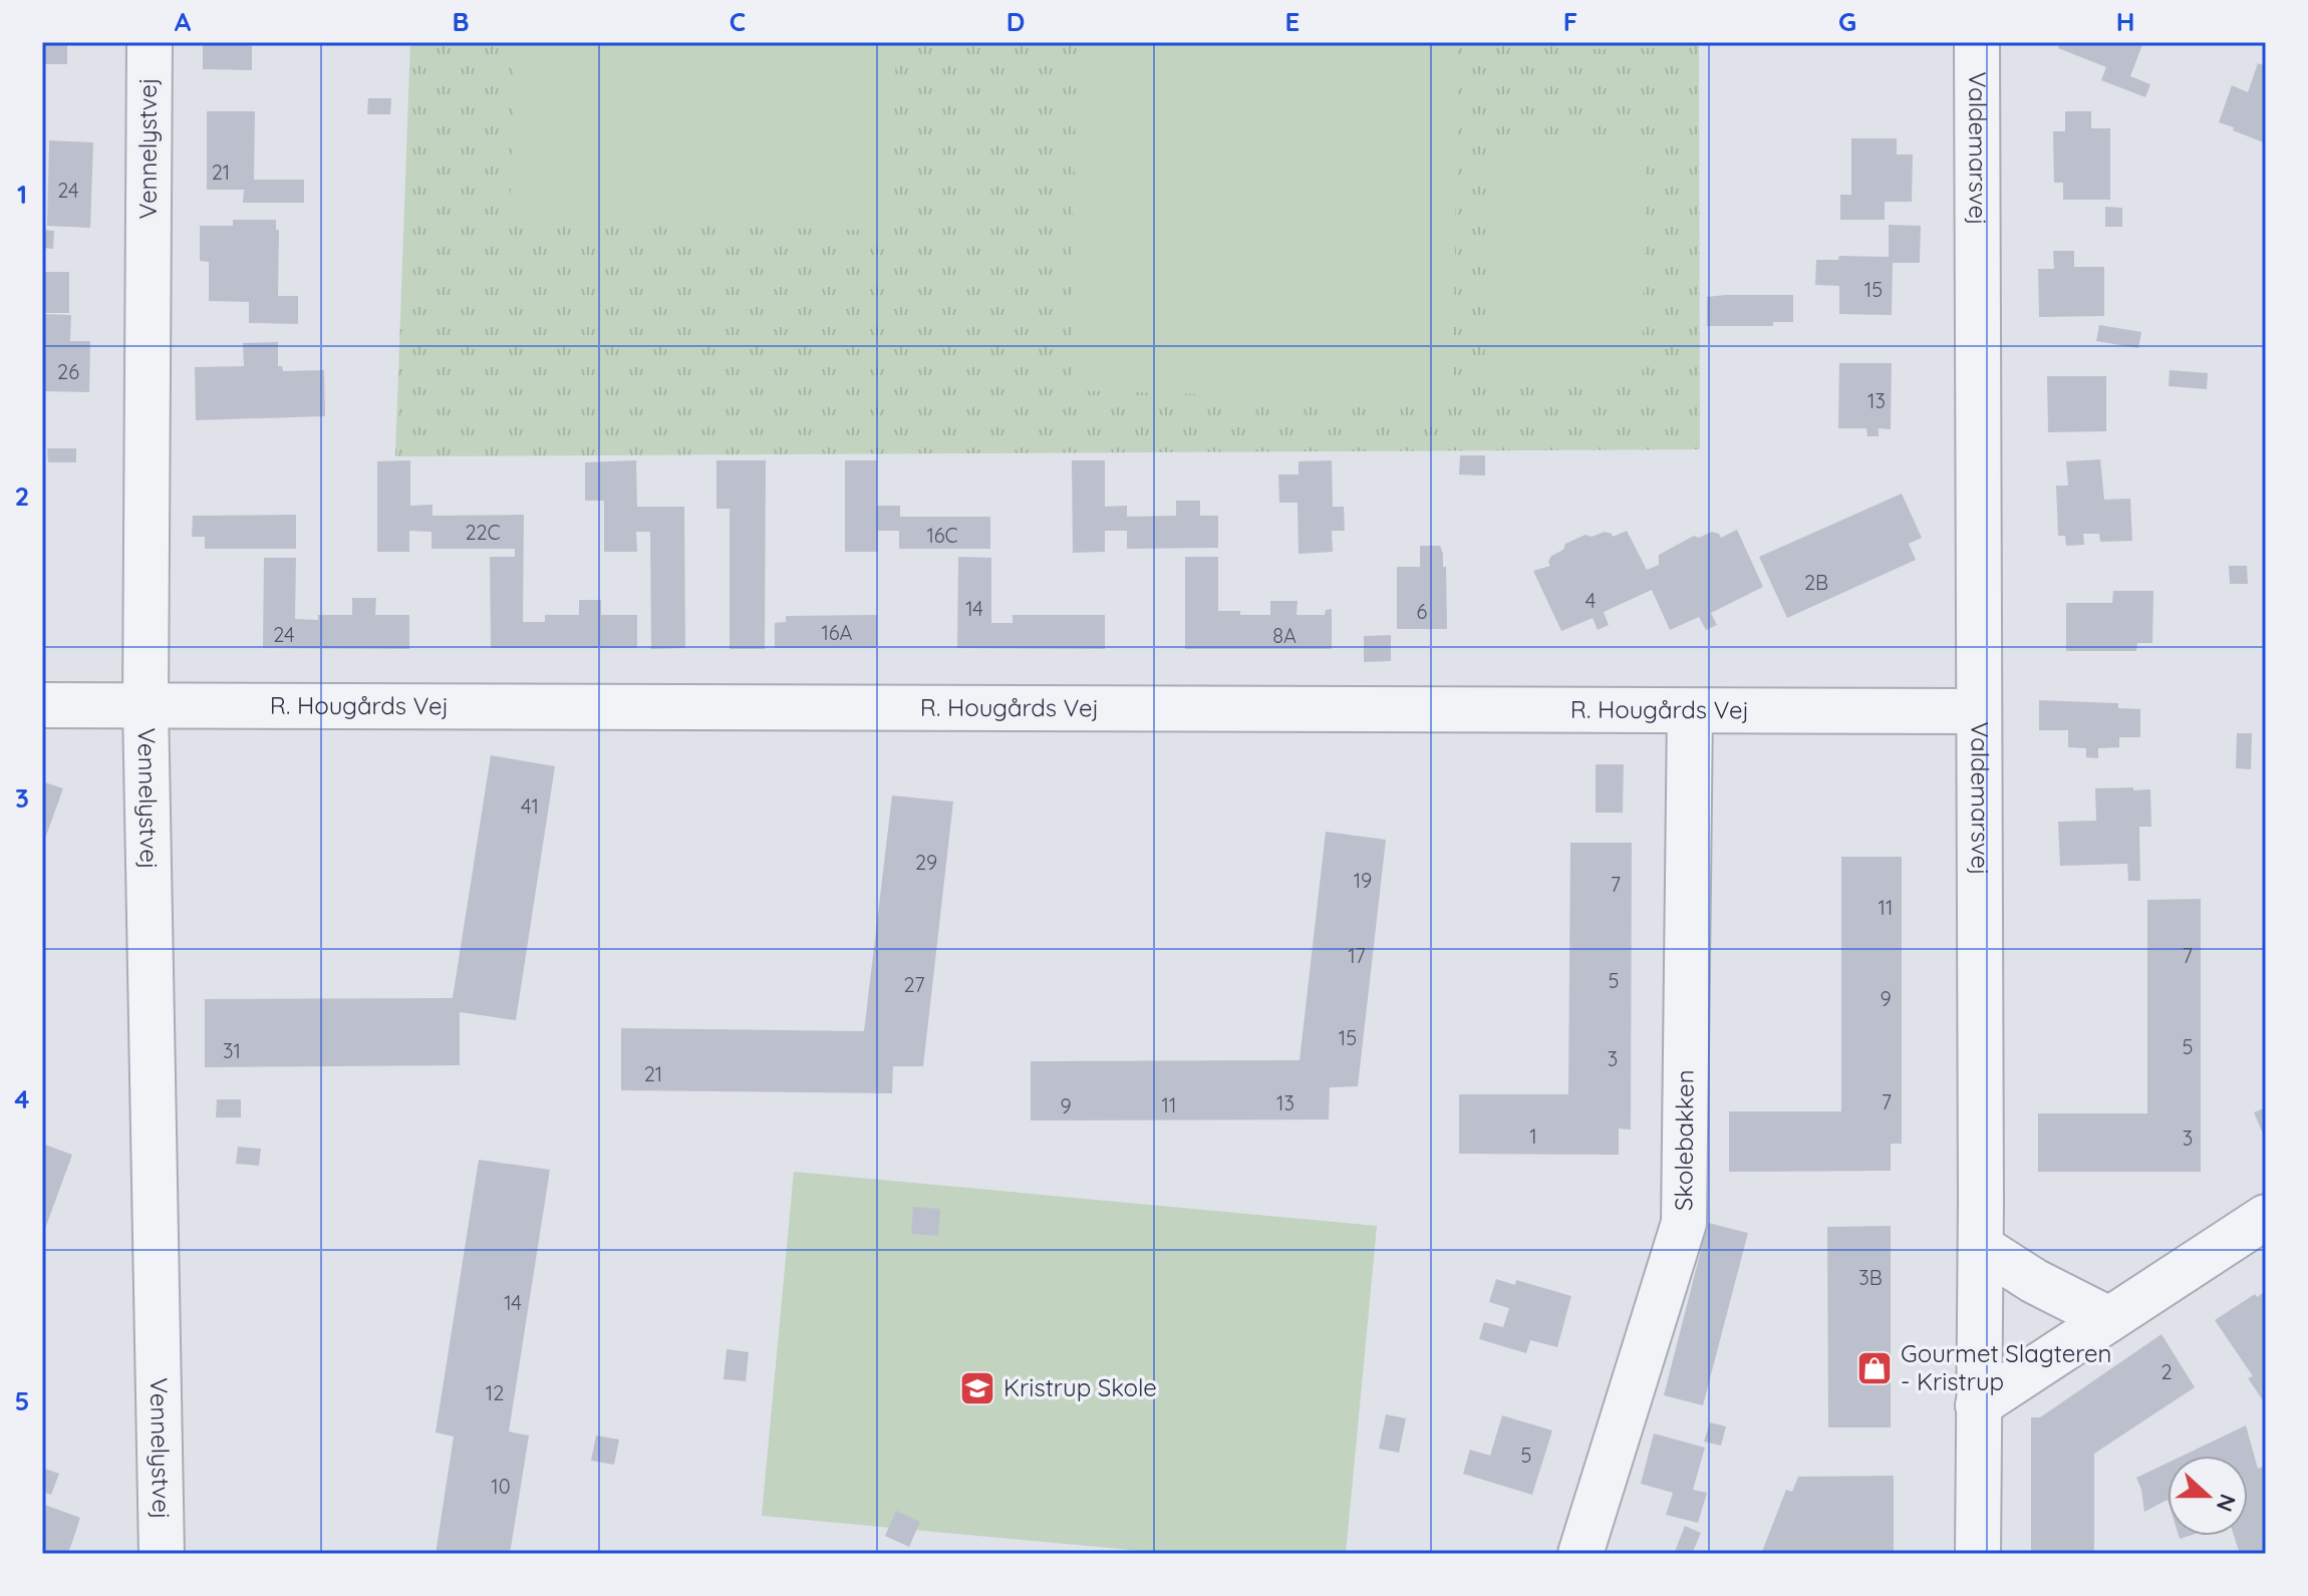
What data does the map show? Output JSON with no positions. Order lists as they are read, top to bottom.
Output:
{
  "streets": {
    "street": [
      "Vennelystvej",
      "Valdemarsvej",
      "R. Hougårds Vej",
      "Skolebakken"
    ]
  },
  "crossings": [
    ["Vennelystvej", "R. Hougårds Vej"],
    ["Valdemarsvej", "R. Hougårds Vej"],
    ["R. Hougårds Vej", "Skolebakken"]
  ],
  "places": {
    "shop": ["Gourmet Slagteren - Kristrup"],
    "school or university": ["Kristrup Skole"]
  },
  "house_numbers": [
    "21",
    "24",
    "15",
    "26",
    "13",
    "22C",
    "16C",
    "2B",
    "4",
    "14",
    "6",
    "16A",
    "24",
    "8A",
    "41",
    "29",
    "19",
    "7",
    "11",
    "17",
    "7",
    "5",
    "27",
    "9",
    "15",
    "5",
    "31",
    "3",
    "21",
    "7",
    "13",
    "11",
    "9",
    "1",
    "3",
    "3B",
    "14",
    "2",
    "12",
    "5",
    "10"
  ],
  "north": "right",
  "grid": {
    "columns": [
      "A",
      "B",
      "C",
      "D",
      "E",
      "F",
      "G",
      "H"
    ],
    "rows": [
      "1",
      "2",
      "3",
      "4",
      "5"
    ]
  }
}
